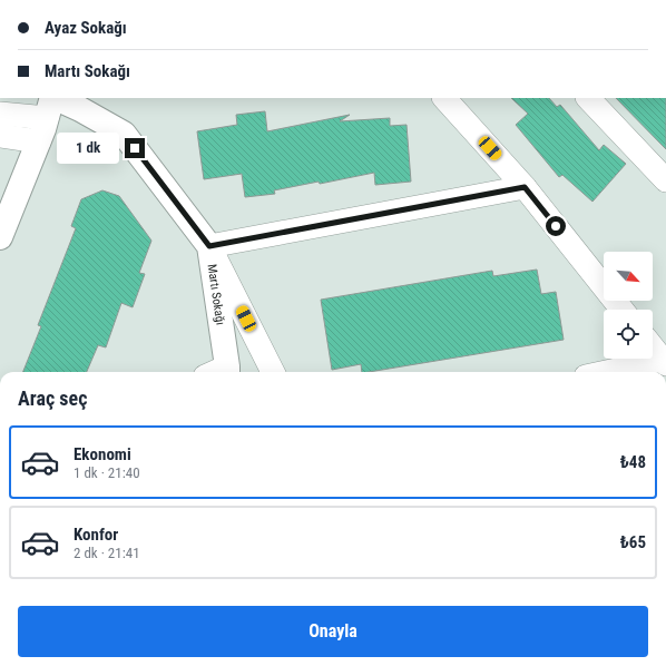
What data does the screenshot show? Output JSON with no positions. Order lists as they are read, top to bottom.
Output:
{
  "streets": {
    "street": ["Martı Sokağı"]
  },
  "north": "bottom right",
  "page": {
    "banner": ["Ayaz Sokağı", "Martı Sokağı"],
    "bubble": "1 dk",
    "heading": "Araç seç",
    "list": [
      {
        "name": "Ekonomi",
        "note": "1 dk · 21:40",
        "value": "₺48"
      },
      {
        "name": "Konfor",
        "note": "2 dk · 21:41",
        "value": "₺65"
      }
    ],
    "buttons": "Onayla"
  }
}
